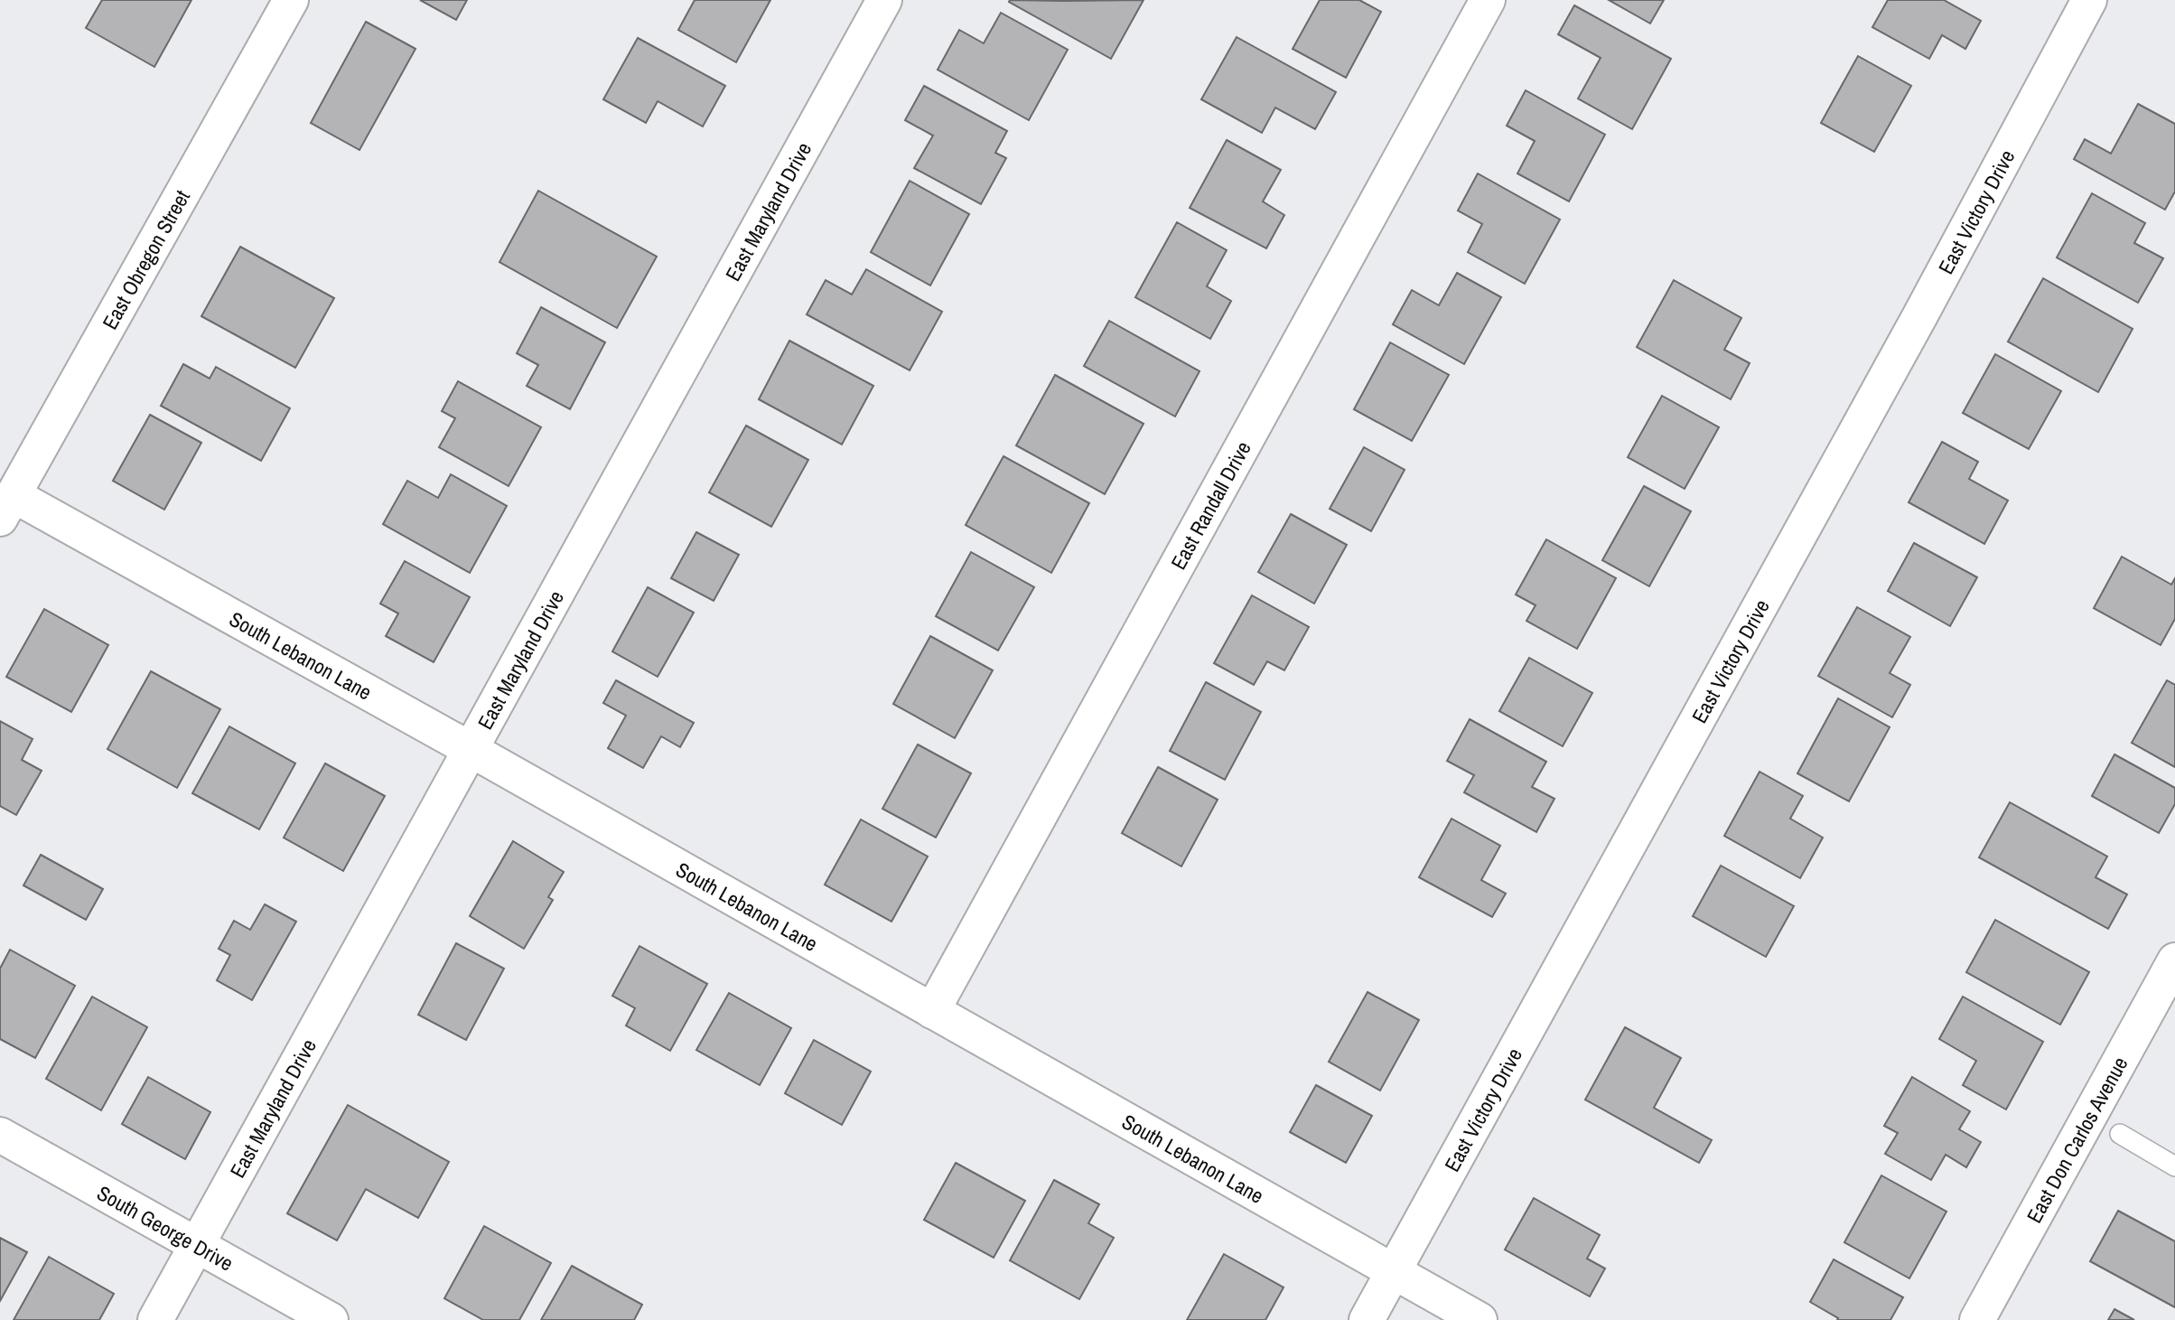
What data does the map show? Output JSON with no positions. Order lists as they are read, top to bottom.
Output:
{
  "streets": {
    "street": [
      "East Maryland Drive",
      "East Victory Drive",
      "East Obregon Street",
      "East Randall Drive",
      "South Lebanon Lane",
      "East Don Carlos Avenue",
      "South George Drive"
    ]
  },
  "crossings": [
    ["East Maryland Drive", "South Lebanon Lane"],
    ["East Maryland Drive", "South George Drive"],
    ["East Victory Drive", "South Lebanon Lane"],
    ["East Obregon Street", "South Lebanon Lane"],
    ["East Randall Drive", "South Lebanon Lane"]
  ]
}
